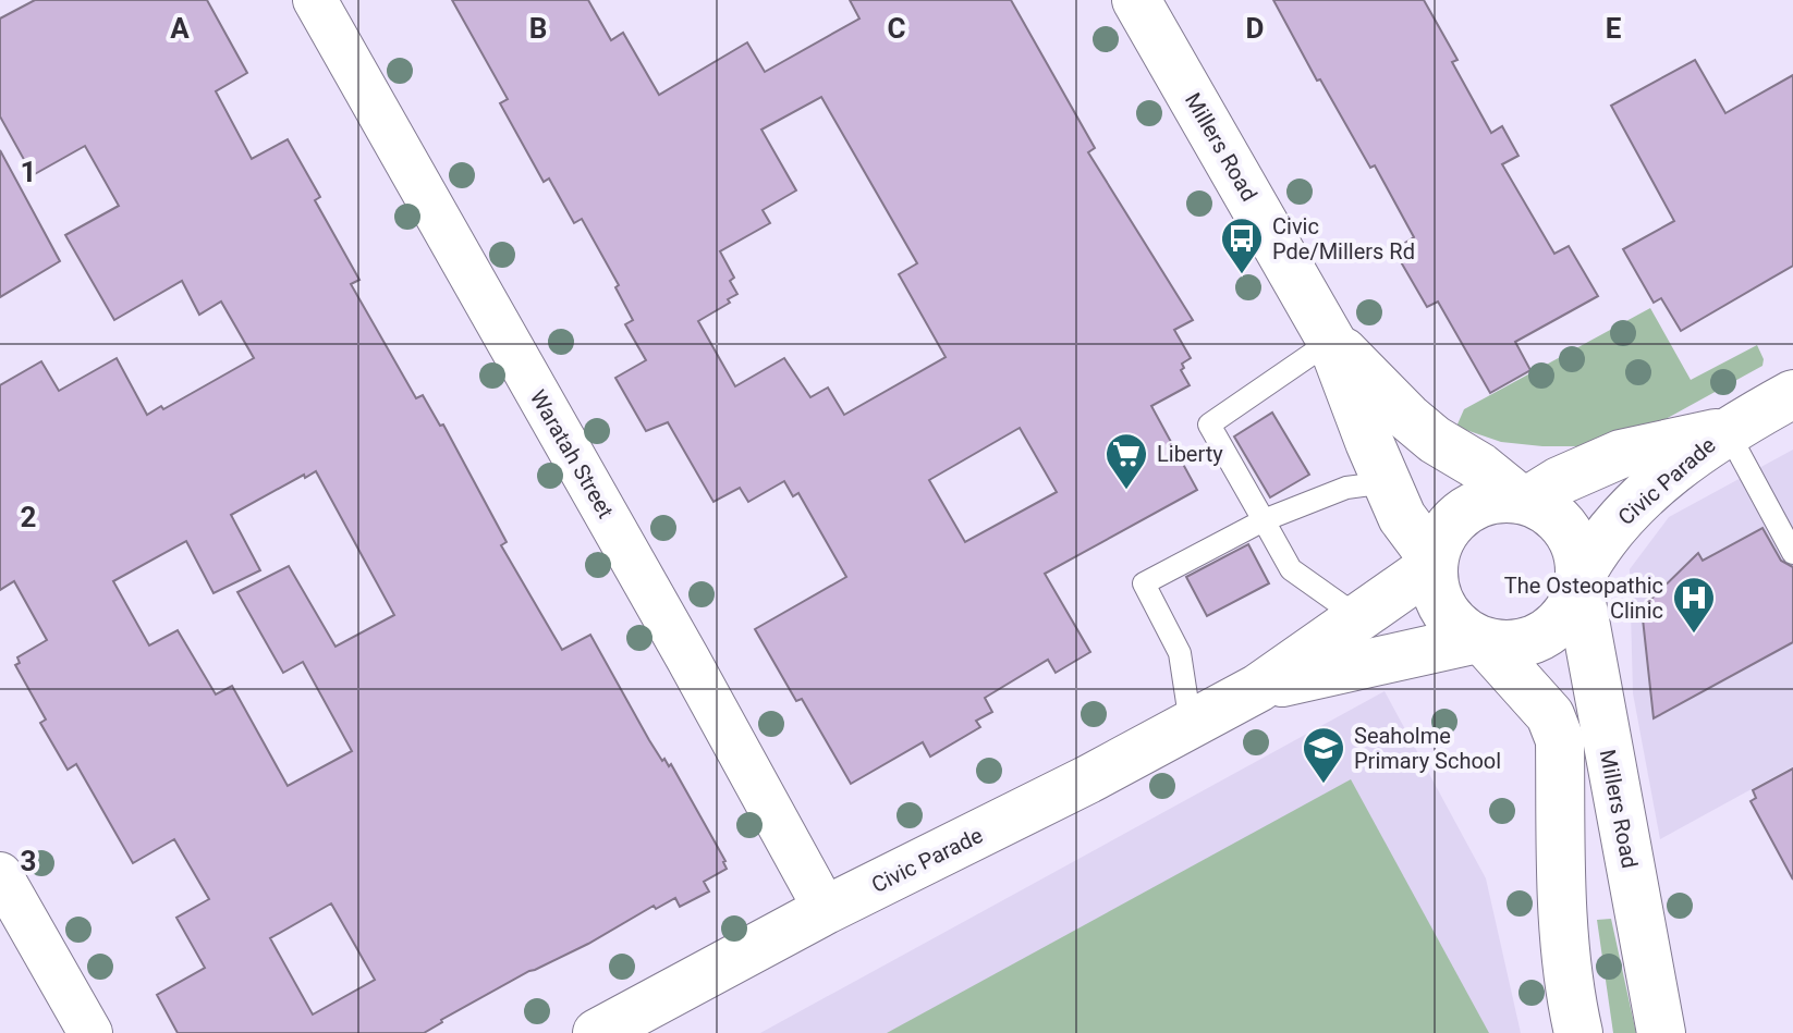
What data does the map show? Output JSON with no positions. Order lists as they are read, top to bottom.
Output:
{
  "streets": {
    "main road": ["Millers Road", "Civic Parade"],
    "street": ["Waratah Street"]
  },
  "crossings": [
    ["Millers Road", "Civic Parade"],
    ["Waratah Street", "Civic Parade"]
  ],
  "places": {
    "bus stop": ["Civic Pde/Millers Rd"],
    "supermarket": ["Liberty"],
    "hospital": ["The Osteopathic Clinic"],
    "school or university": ["Seaholme Primary School"]
  },
  "grid": {
    "columns": [
      "A",
      "B",
      "C",
      "D",
      "E"
    ],
    "rows": ["1", "2", "3"]
  }
}
